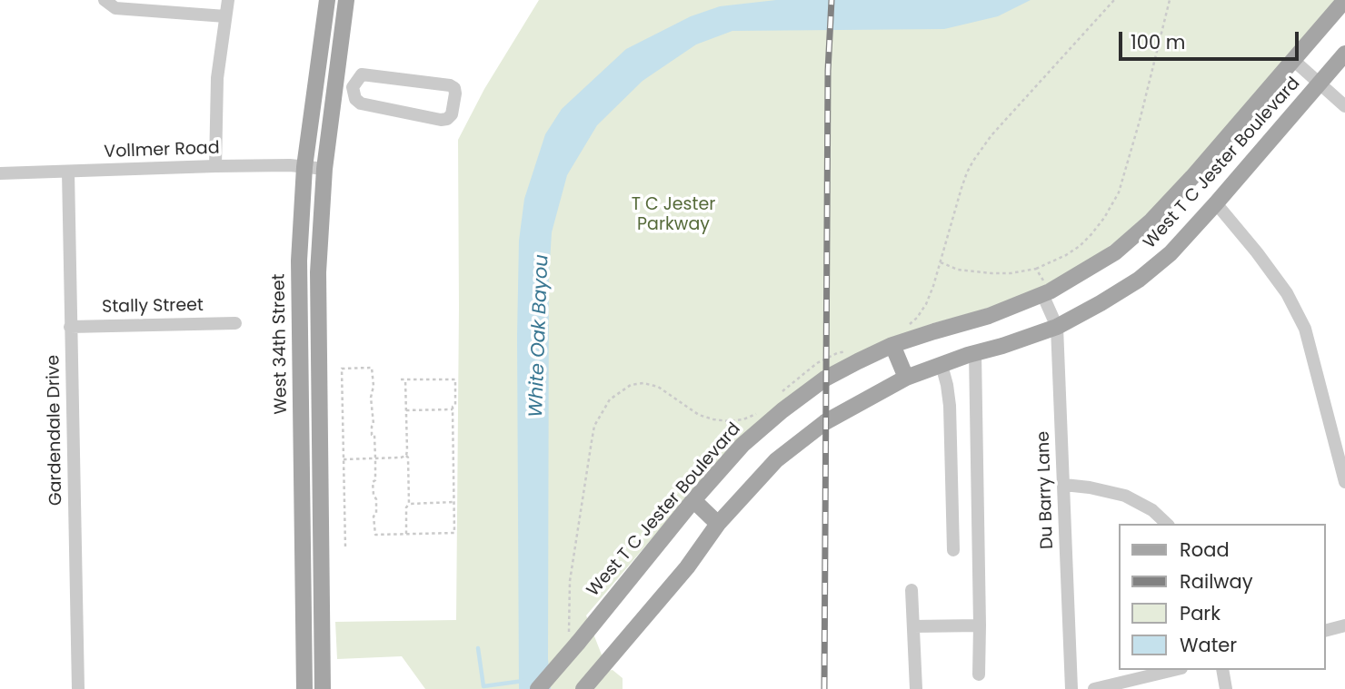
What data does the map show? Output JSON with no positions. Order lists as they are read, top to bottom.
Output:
{
  "streets": {
    "main road": ["West T C Jester Boulevard", "West 34th Street"],
    "street": [
      "Vollmer Road",
      "Stally Street",
      "Gardendale Drive",
      "Du Barry Lane"
    ]
  },
  "crossings": [
    ["Vollmer Road", "West 34th Street"],
    ["Vollmer Road", "Gardendale Drive"],
    ["West T C Jester Boulevard", "Du Barry Lane"],
    ["Stally Street", "Gardendale Drive"]
  ],
  "water": ["White Oak Bayou"],
  "parks": ["T C Jester Parkway"],
  "legend": [
    "Road",
    "Railway",
    "Park",
    "Water"
  ],
  "scale_bar": "100 m"
}
